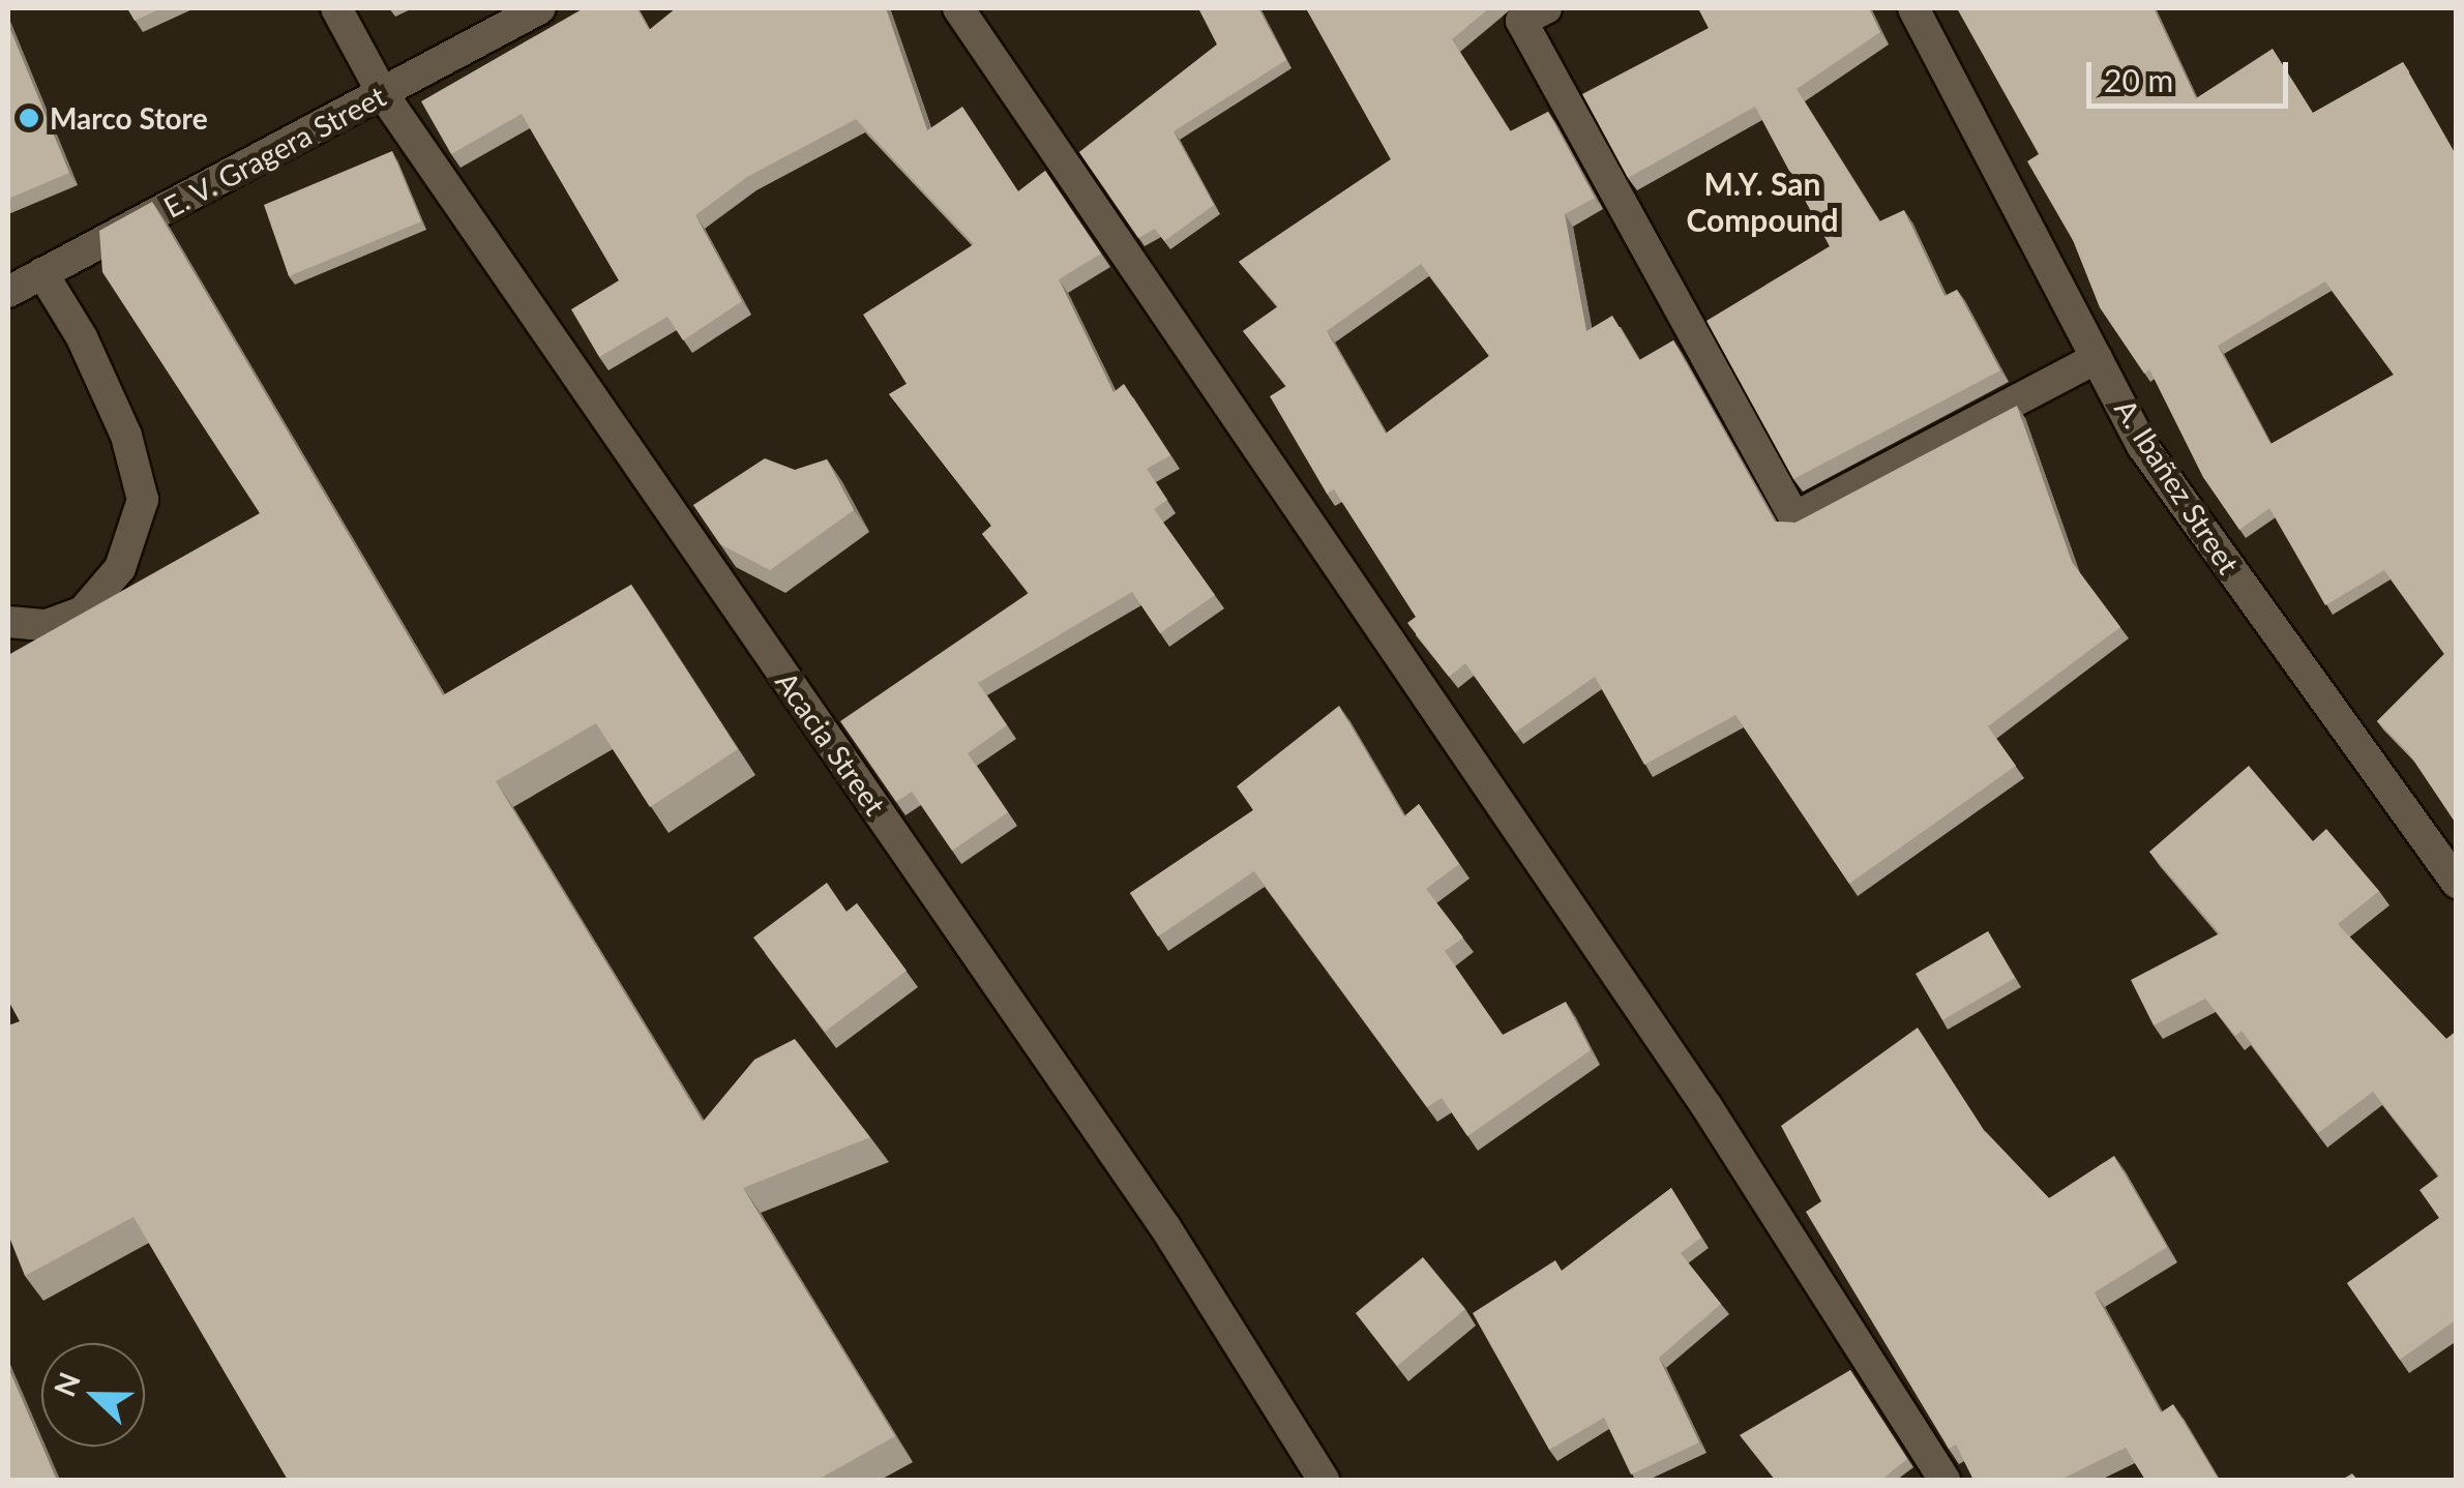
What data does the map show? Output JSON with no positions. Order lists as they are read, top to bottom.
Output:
{
  "streets": {
    "street": ["E. V. Gragera Street", "A. Ibañez Street", "Acacia Street"]
  },
  "crossings": [
    ["E. V. Gragera Street", "Acacia Street"]
  ],
  "districts": ["M.Y. San Compound"],
  "places": ["Marco Store"],
  "scale_bar": "20 m",
  "north": "left"
}
